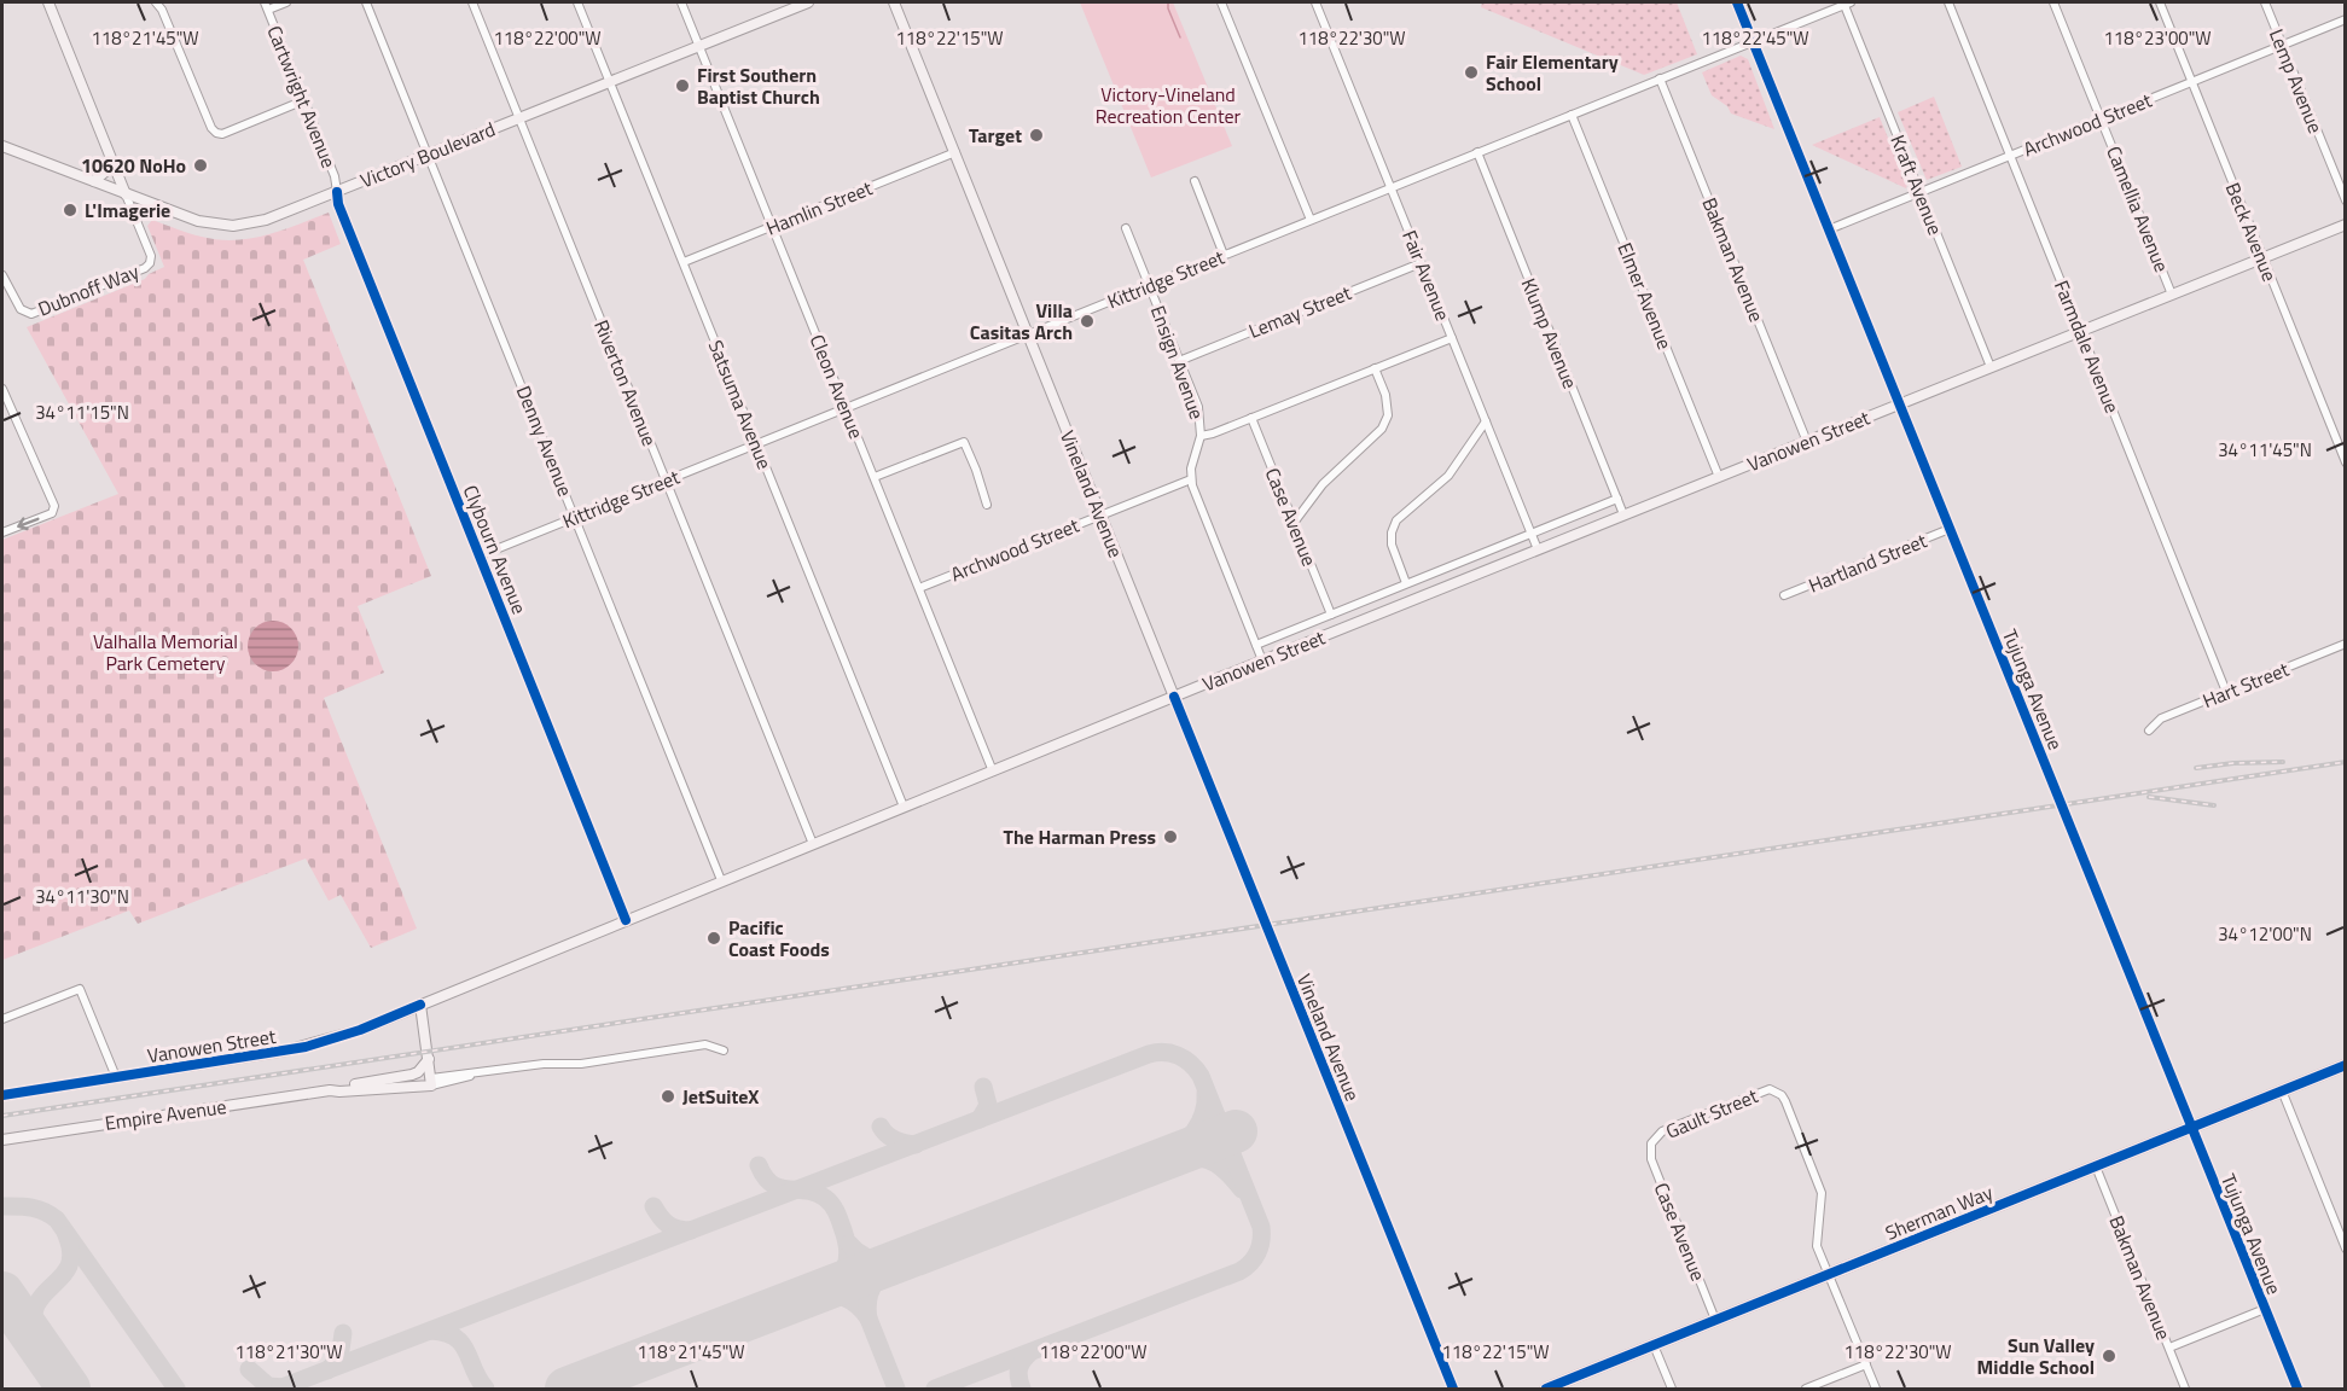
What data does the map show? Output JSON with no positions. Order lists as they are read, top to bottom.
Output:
{
  "streets": {
    "main road": [
      "Victory Boulevard",
      "Vanowen Street",
      "Vineland Avenue",
      "Empire Avenue",
      "Sherman Way"
    ],
    "street": [
      "Lemp Avenue",
      "Cartwright Avenue",
      "Archwood Street",
      "Kraft Avenue",
      "Hamlin Street",
      "Camellia Avenue",
      "Beck Avenue",
      "Bakman Avenue",
      "Fair Avenue",
      "Kittridge Street",
      "Dubnoff Way",
      "Elmer Avenue",
      "Lemay Street",
      "Klump Avenue",
      "Farmdale Avenue",
      "Ensign Avenue",
      "Riverton Avenue",
      "Cleon Avenue",
      "Satsuma Avenue",
      "Denny Avenue",
      "Case Avenue",
      "Clybourn Avenue",
      "Hartland Street",
      "Hart Street",
      "Tujunga Avenue",
      "Gault Street"
    ]
  },
  "crossings": [
    ["Lemp Avenue", "Archwood Street"],
    ["Cartwright Avenue", "Victory Boulevard"],
    ["Cartwright Avenue", "Clybourn Avenue"],
    ["Archwood Street", "Kraft Avenue"],
    ["Archwood Street", "Camellia Avenue"],
    ["Archwood Street", "Beck Avenue"],
    ["Archwood Street", "Farmdale Avenue"],
    ["Archwood Street", "Ensign Avenue"],
    ["Archwood Street", "Cleon Avenue"],
    ["Archwood Street", "Vineland Avenue"],
    ["Archwood Street", "Tujunga Avenue"],
    ["Victory Boulevard", "Dubnoff Way"],
    ["Victory Boulevard", "Riverton Avenue"],
    ["Victory Boulevard", "Cleon Avenue"],
    ["Victory Boulevard", "Satsuma Avenue"],
    ["Victory Boulevard", "Denny Avenue"],
    ["Victory Boulevard", "Clybourn Avenue"],
    ["Kraft Avenue", "Kittridge Street"],
    ["Kraft Avenue", "Vanowen Street"],
    ["Hamlin Street", "Cleon Avenue"],
    ["Hamlin Street", "Satsuma Avenue"],
    ["Hamlin Street", "Vineland Avenue"],
    ["Camellia Avenue", "Vanowen Street"],
    ["Beck Avenue", "Vanowen Street"],
    ["Bakman Avenue", "Kittridge Street"],
    ["Bakman Avenue", "Vanowen Street"],
    ["Bakman Avenue", "Sherman Way"],
    ["Fair Avenue", "Kittridge Street"],
    ["Fair Avenue", "Lemay Street"],
    ["Fair Avenue", "Vanowen Street"],
    ["Kittridge Street", "Elmer Avenue"],
    ["Kittridge Street", "Klump Avenue"],
    ["Kittridge Street", "Ensign Avenue"],
    ["Kittridge Street", "Riverton Avenue"],
    ["Kittridge Street", "Cleon Avenue"],
    ["Kittridge Street", "Satsuma Avenue"],
    ["Kittridge Street", "Denny Avenue"],
    ["Kittridge Street", "Vineland Avenue"],
    ["Kittridge Street", "Clybourn Avenue"],
    ["Kittridge Street", "Tujunga Avenue"],
    ["Elmer Avenue", "Vanowen Street"],
    ["Lemay Street", "Ensign Avenue"],
    ["Klump Avenue", "Vanowen Street"],
    ["Farmdale Avenue", "Vanowen Street"],
    ["Farmdale Avenue", "Hart Street"],
    ["Riverton Avenue", "Vanowen Street"],
    ["Cleon Avenue", "Vanowen Street"],
    ["Satsuma Avenue", "Vanowen Street"],
    ["Denny Avenue", "Vanowen Street"],
    ["Vanowen Street", "Vineland Avenue"],
    ["Vanowen Street", "Case Avenue"],
    ["Vanowen Street", "Clybourn Avenue"],
    ["Vanowen Street", "Tujunga Avenue"],
    ["Case Avenue", "Gault Street"],
    ["Case Avenue", "Sherman Way"],
    ["Hartland Street", "Tujunga Avenue"],
    ["Tujunga Avenue", "Sherman Way"],
    ["Gault Street", "Sherman Way"]
  ],
  "parks": ["Victory-Vineland Recreation Center", "Valhalla Memorial Park Cemetery"],
  "places": [
    "Fair Elementary School",
    "First Southern Baptist Church",
    "Target",
    "10620 NoHo",
    "L'Imagerie",
    "Villa Casitas Arch",
    "The Harman Press",
    "Pacific Coast Foods",
    "JetSuiteX",
    "Sun Valley Middle School"
  ],
  "coordinates": [
    "118°21'45\"W",
    "118°22'00\"W",
    "118°22'15\"W",
    "118°23'00\"W",
    "118°22'30\"W",
    "118°22'45\"W",
    "34°11'15\"N",
    "34°11'45\"N",
    "34°11'30\"N",
    "34°12'00\"N",
    "118°21'30\"W"
  ]
}
